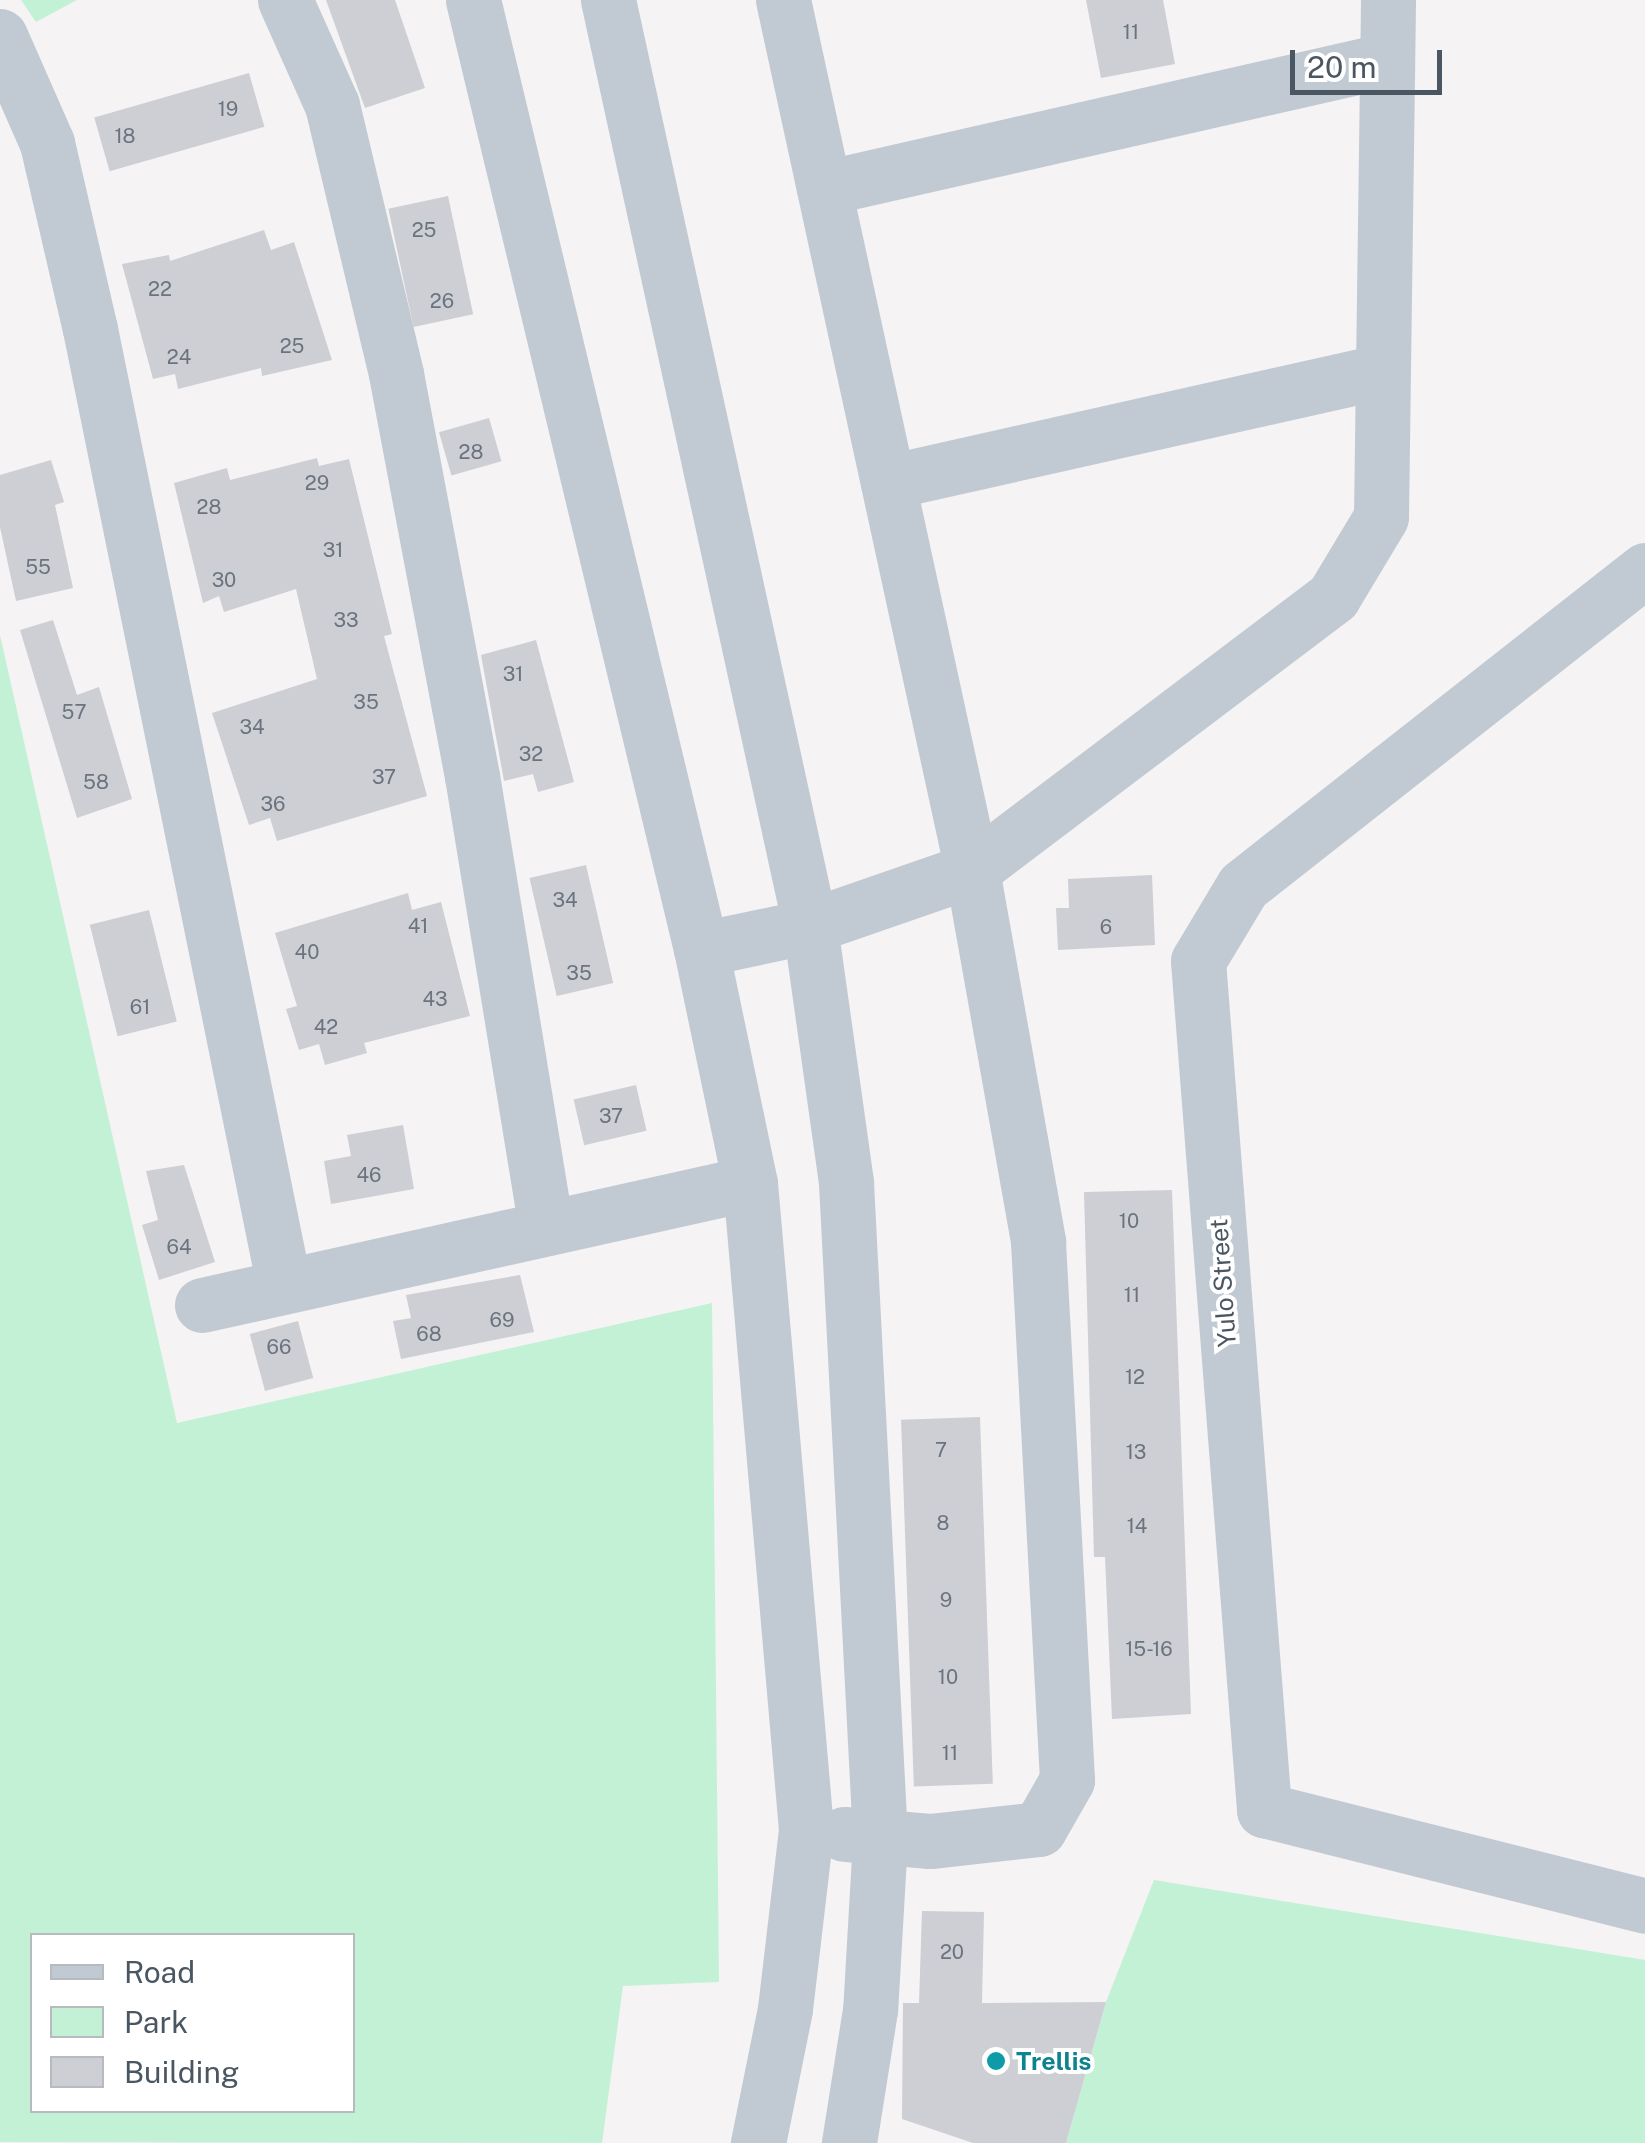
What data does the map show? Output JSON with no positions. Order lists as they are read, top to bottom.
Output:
{
  "streets": {
    "street": ["Yulo Street"]
  },
  "places": ["Trellis"],
  "house_numbers": [
    "11",
    "19",
    "18",
    "25",
    "22",
    "26",
    "25",
    "24",
    "28",
    "29",
    "28",
    "31",
    "55",
    "30",
    "33",
    "31",
    "35",
    "57",
    "34",
    "32",
    "37",
    "58",
    "36",
    "34",
    "41",
    "6",
    "40",
    "35",
    "43",
    "61",
    "42",
    "37",
    "46",
    "10",
    "64",
    "11",
    "69",
    "68",
    "66",
    "12",
    "7",
    "13",
    "8",
    "14",
    "9",
    "15-16",
    "10",
    "11",
    "20"
  ],
  "legend": ["Road", "Park", "Building"],
  "scale_bar": "20 m"
}
